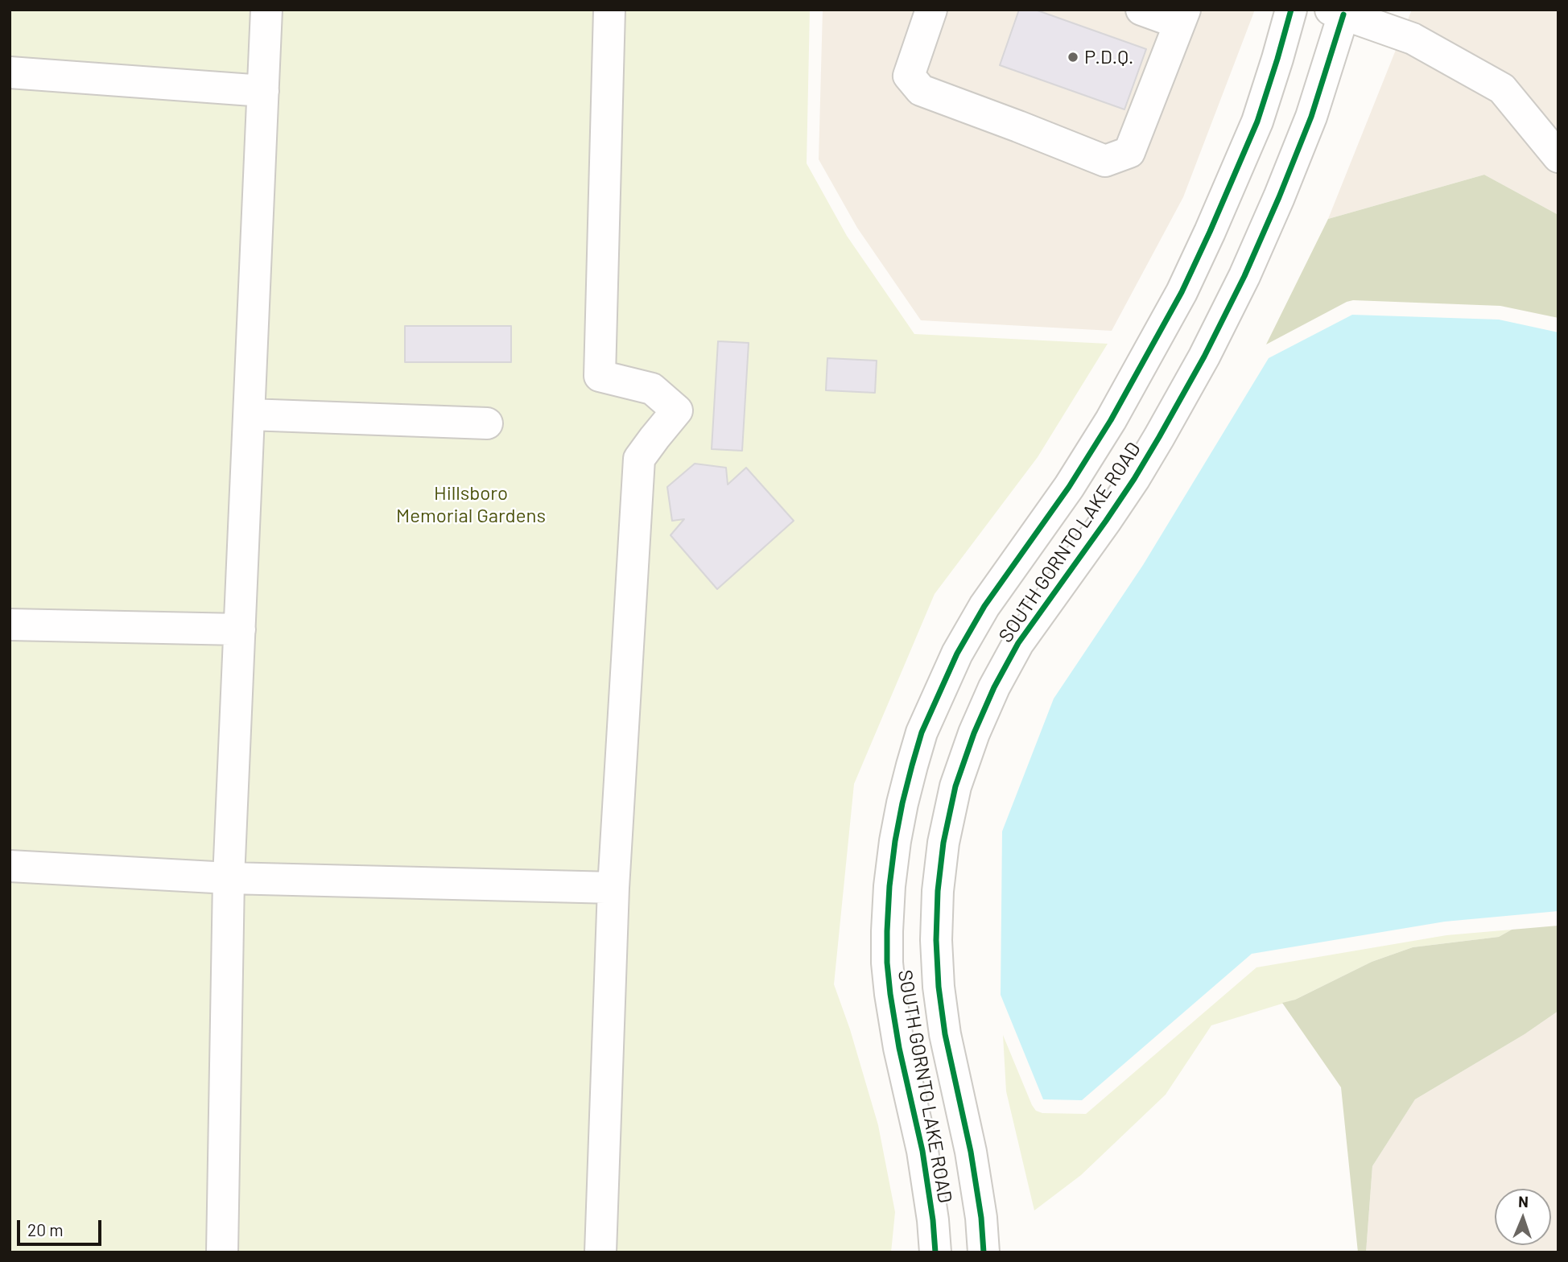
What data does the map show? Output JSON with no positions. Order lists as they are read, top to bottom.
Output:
{
  "streets": {
    "street": ["SOUTH GORNTO LAKE ROAD"]
  },
  "parks": ["Hillsboro Memorial Gardens"],
  "places": ["P.D.Q."],
  "scale_bar": "20 m",
  "north": "top"
}
